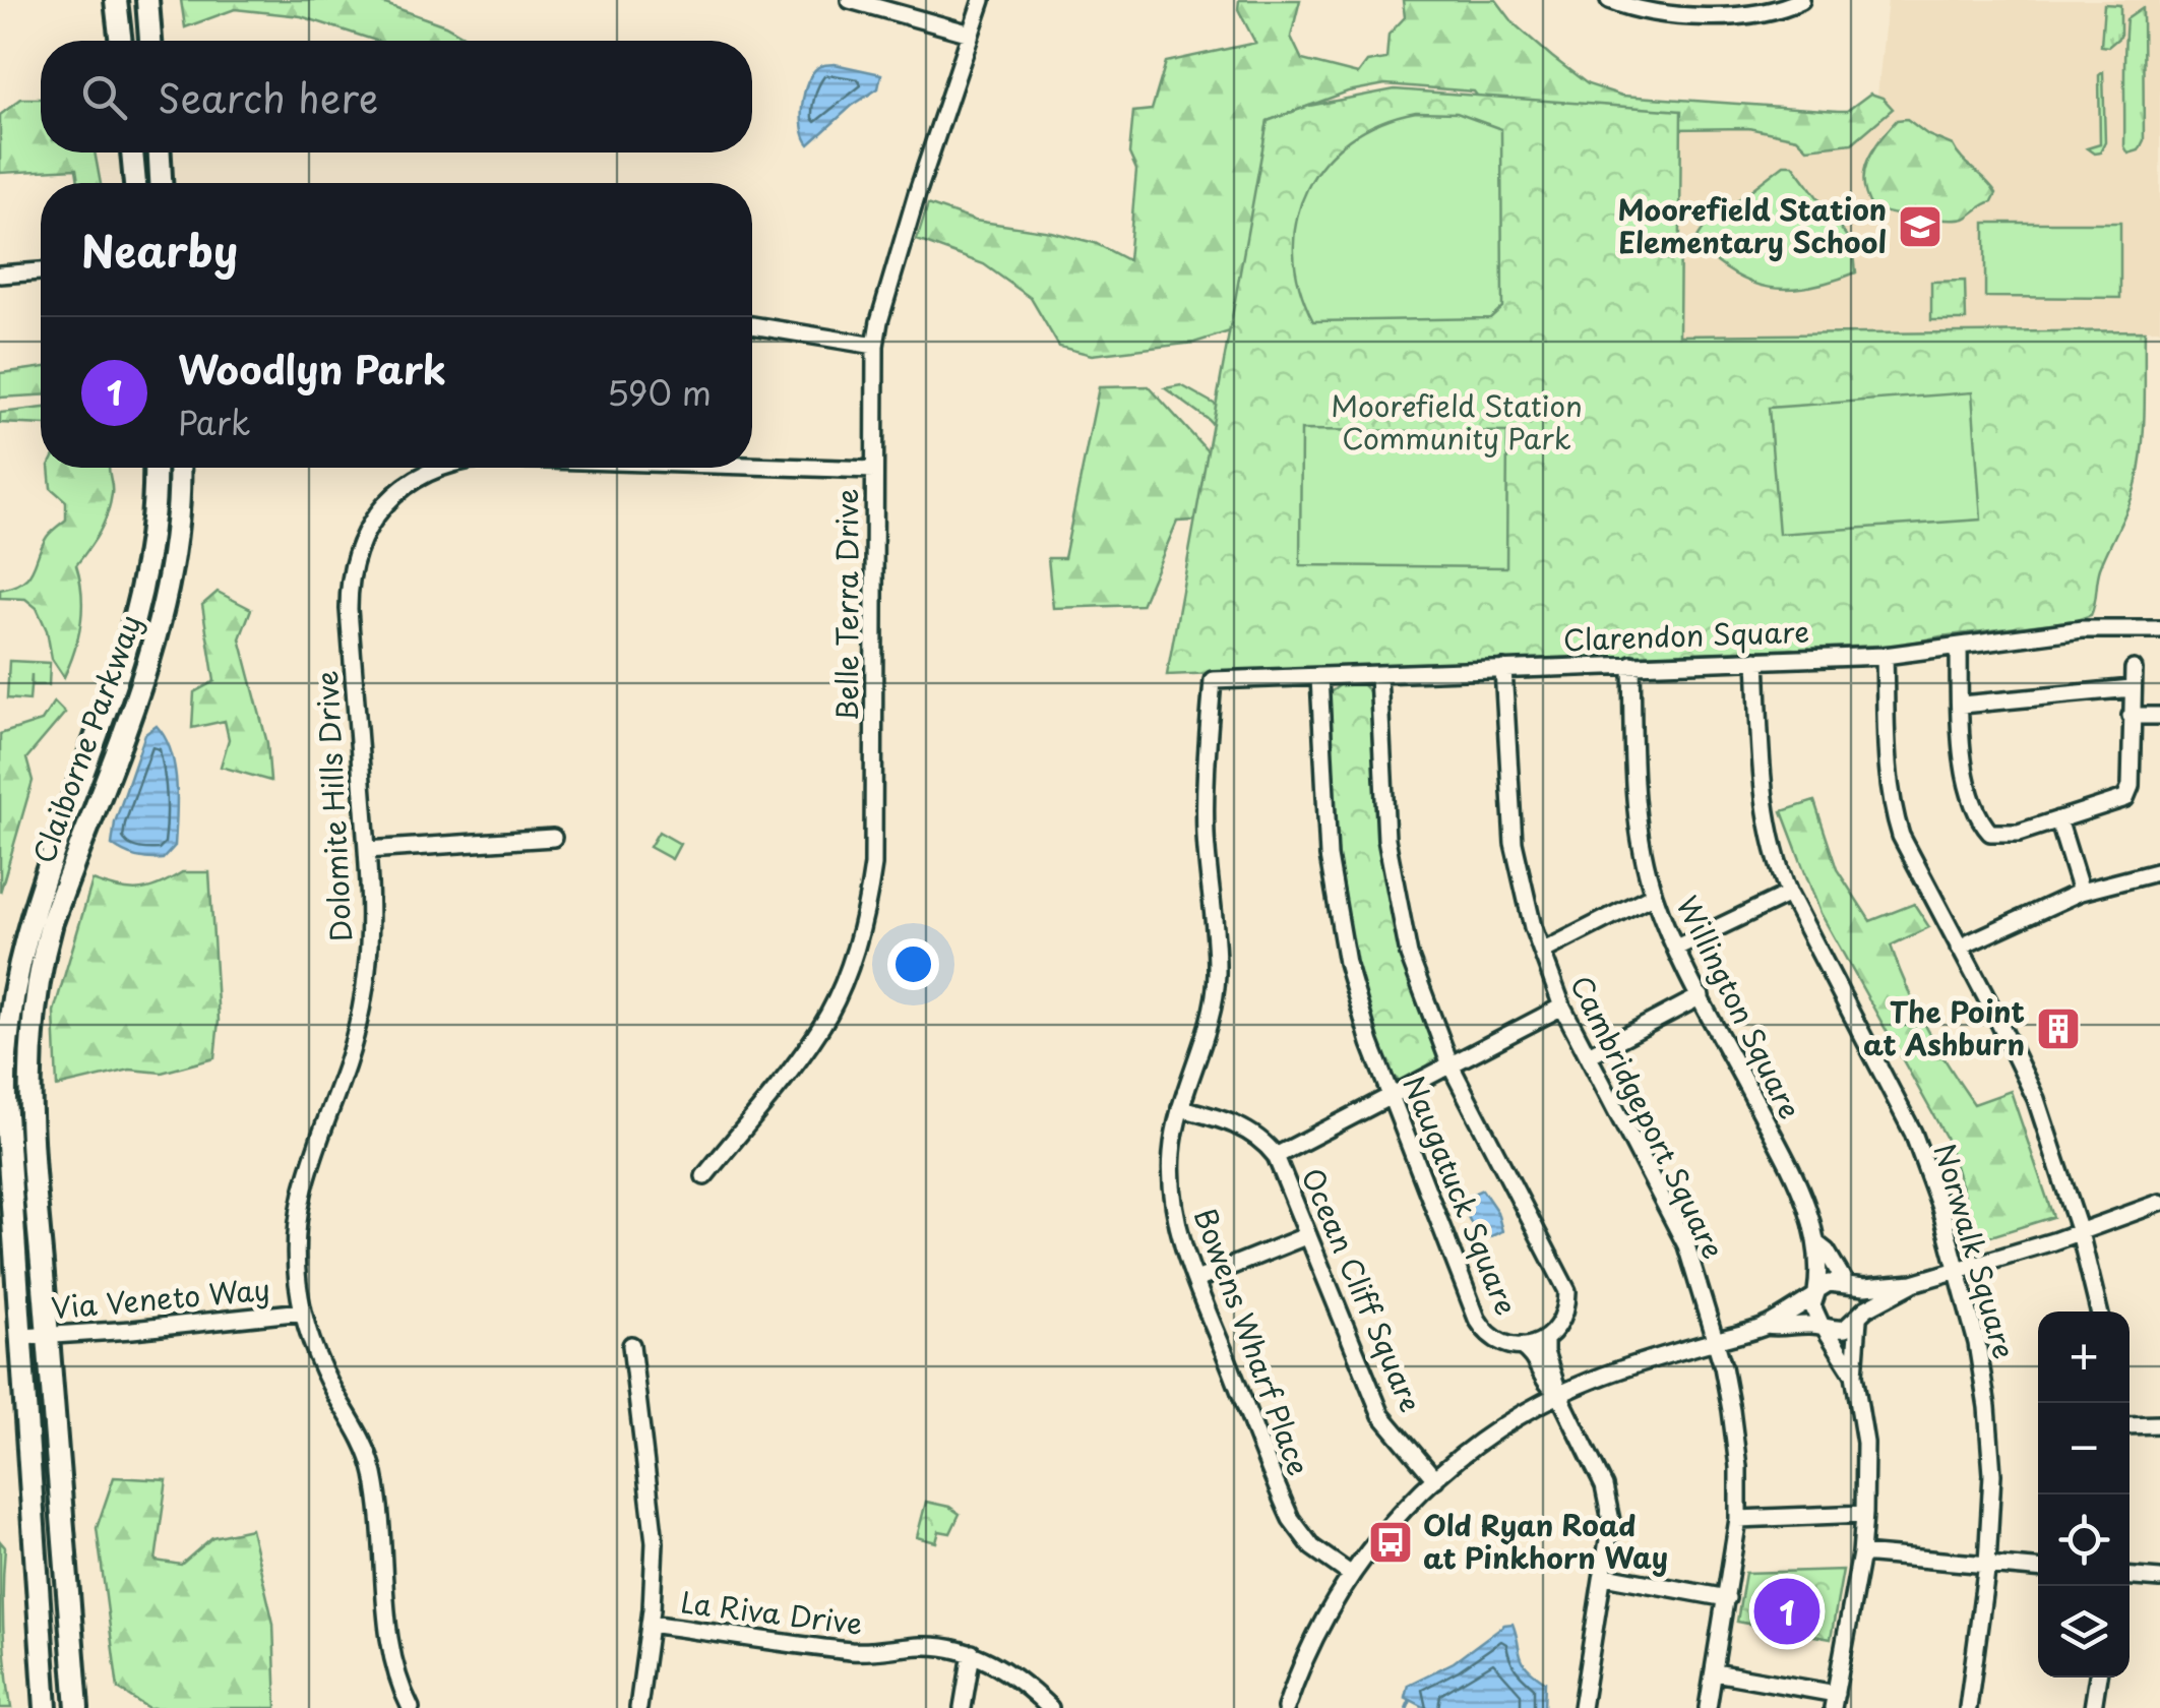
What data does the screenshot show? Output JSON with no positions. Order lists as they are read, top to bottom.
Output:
{
  "streets": {
    "main road": ["Claiborne Parkway"],
    "street": [
      "Belle Terra Drive",
      "Clarendon Square",
      "Dolomite Hills Drive",
      "Willington Square",
      "Cambridgeport Square",
      "Naugatuck Square",
      "Norwalk Square",
      "Ocean Cliff Square",
      "Via Veneto Way",
      "Bowens Wharf Place",
      "La Riva Drive"
    ]
  },
  "crossings": [
    ["Belle Terra Drive", "Dolomite Hills Drive"],
    ["Clarendon Square", "Willington Square"],
    ["Clarendon Square", "Cambridgeport Square"],
    ["Clarendon Square", "Naugatuck Square"],
    ["Clarendon Square", "Norwalk Square"],
    ["Clarendon Square", "Bowens Wharf Place"],
    ["Claiborne Parkway", "Via Veneto Way"],
    ["Dolomite Hills Drive", "Via Veneto Way"],
    ["Ocean Cliff Square", "Bowens Wharf Place"]
  ],
  "parks": ["Moorefield Station Community Park"],
  "places": {
    "school or university": ["Moorefield Station Elementary School"],
    "building": ["The Point at Ashburn"],
    "bus stop": ["Old Ryan Road at Pinkhorn Way"]
  },
  "page": {
    "search": "Search here",
    "heading": "Nearby",
    "list": [
      {
        "mark": "1",
        "name": "Woodlyn Park",
        "note": "Park",
        "value": "590 m"
      }
    ],
    "map_buttons": ["+", "−"],
    "pins": "1"
  }
}
